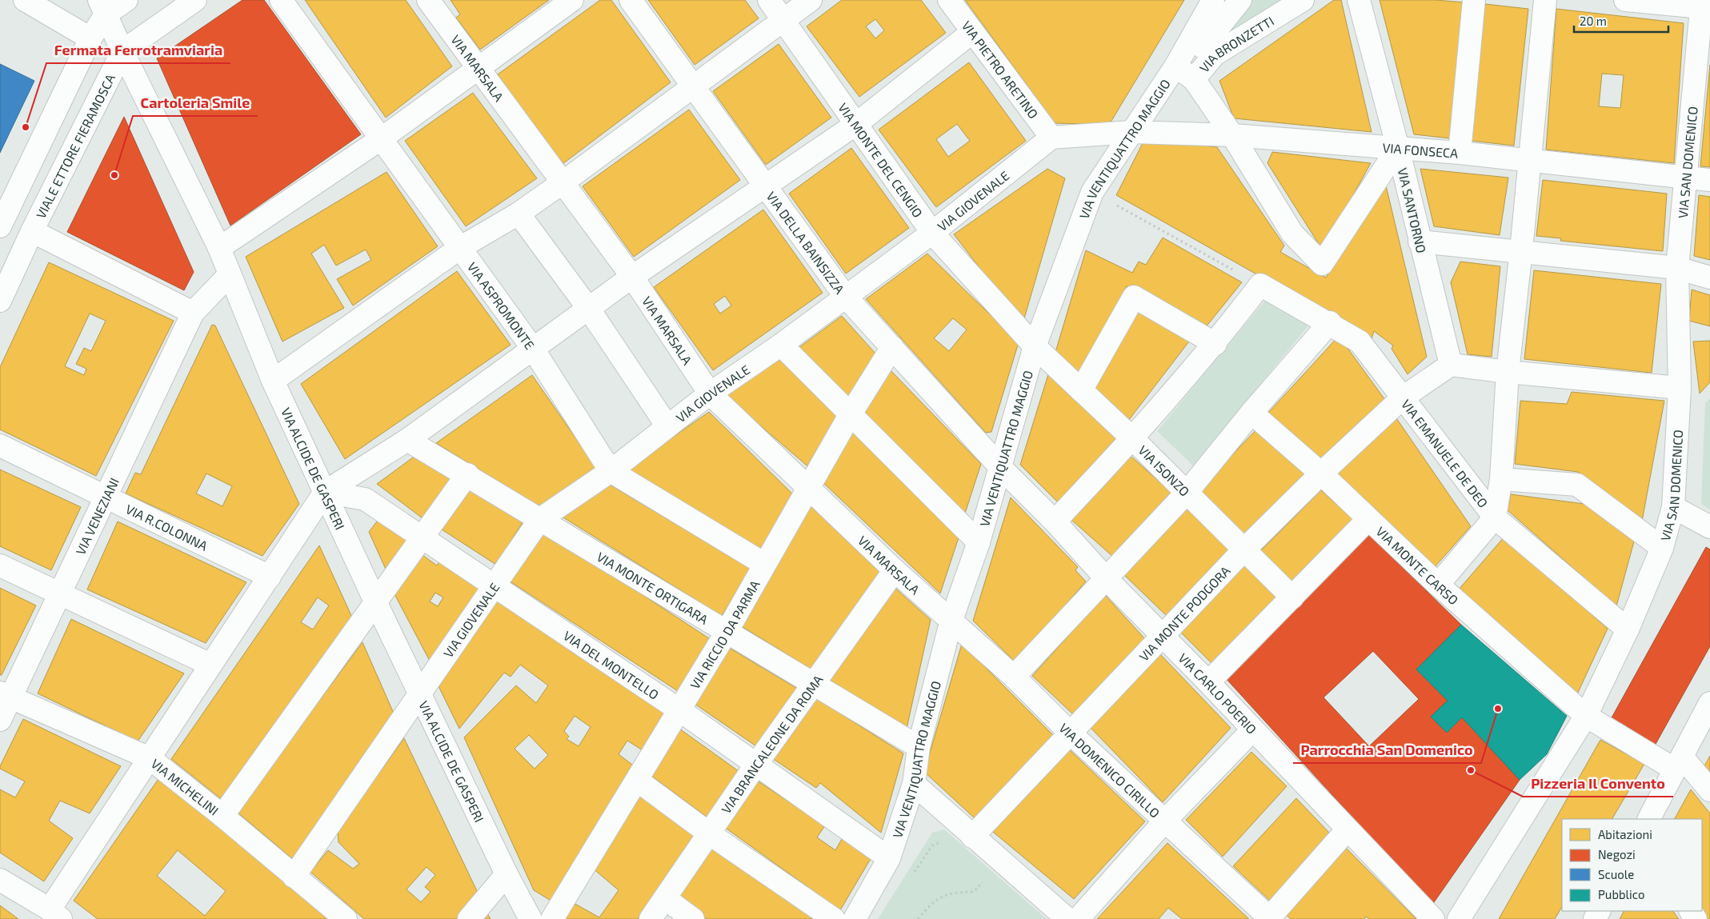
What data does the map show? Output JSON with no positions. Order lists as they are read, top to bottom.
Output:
{
  "streets": {
    "street": [
      "VIA BRONZETTI",
      "VIA MARSALA",
      "VIA PIETRO ARETINO",
      "VIALE ETTORE FIERAMOSCA",
      "VIA VENTIQUATTRO MAGGIO",
      "VIA FONSECA",
      "VIA MONTE DEL CENGIO",
      "VIA SAN DOMENICO",
      "VIA GIOVENALE",
      "VIA SANTORNO",
      "VIA DELLA BAINSIZZA",
      "VIA ASPROMONTE",
      "VIA EMANUELE DE DEO",
      "VIA ALCIDE DE GASPERI",
      "VIA ISONZO",
      "VIA VENEZIANI",
      "VIA R.COLONNA",
      "VIA MONTE CARSO",
      "VIA MONTE ORTIGARA",
      "VIA MONTE PODGORA",
      "VIA RICCIO DA PARMA",
      "VIA DEL MONTELLO",
      "VIA CARLO POERIO",
      "VIA BRANCALEONE DA ROMA",
      "VIA DOMENICO CIRILLO",
      "VIA MICHELINI"
    ]
  },
  "crossings": [
    ["VIA BRONZETTI", "VIA VENTIQUATTRO MAGGIO"],
    ["VIA MARSALA", "VIA VENTIQUATTRO MAGGIO"],
    ["VIA MARSALA", "VIA GIOVENALE"],
    ["VIA MARSALA", "VIA RICCIO DA PARMA"],
    ["VIA MARSALA", "VIA BRANCALEONE DA ROMA"],
    ["VIA MARSALA", "VIA DOMENICO CIRILLO"],
    ["VIA PIETRO ARETINO", "VIA FONSECA"],
    ["VIA PIETRO ARETINO", "VIA GIOVENALE"],
    ["VIALE ETTORE FIERAMOSCA", "VIA ALCIDE DE GASPERI"],
    ["VIA VENTIQUATTRO MAGGIO", "VIA FONSECA"],
    ["VIA VENTIQUATTRO MAGGIO", "VIA MONTE DEL CENGIO"],
    ["VIA VENTIQUATTRO MAGGIO", "VIA DELLA BAINSIZZA"],
    ["VIA VENTIQUATTRO MAGGIO", "VIA ISONZO"],
    ["VIA VENTIQUATTRO MAGGIO", "VIA MONTE ORTIGARA"],
    ["VIA VENTIQUATTRO MAGGIO", "VIA DEL MONTELLO"],
    ["VIA VENTIQUATTRO MAGGIO", "VIA CARLO POERIO"],
    ["VIA VENTIQUATTRO MAGGIO", "VIA DOMENICO CIRILLO"],
    ["VIA FONSECA", "VIA SAN DOMENICO"],
    ["VIA FONSECA", "VIA GIOVENALE"],
    ["VIA FONSECA", "VIA SANTORNO"],
    ["VIA MONTE DEL CENGIO", "VIA GIOVENALE"],
    ["VIA MONTE DEL CENGIO", "VIA ISONZO"],
    ["VIA SAN DOMENICO", "VIA EMANUELE DE DEO"],
    ["VIA SAN DOMENICO", "VIA MONTE CARSO"],
    ["VIA GIOVENALE", "VIA DELLA BAINSIZZA"],
    ["VIA GIOVENALE", "VIA ASPROMONTE"],
    ["VIA GIOVENALE", "VIA ALCIDE DE GASPERI"],
    ["VIA GIOVENALE", "VIA MONTE ORTIGARA"],
    ["VIA GIOVENALE", "VIA DEL MONTELLO"],
    ["VIA GIOVENALE", "VIA MICHELINI"],
    ["VIA DELLA BAINSIZZA", "VIA RICCIO DA PARMA"],
    ["VIA DELLA BAINSIZZA", "VIA CARLO POERIO"],
    ["VIA ASPROMONTE", "VIA RICCIO DA PARMA"],
    ["VIA EMANUELE DE DEO", "VIA MONTE PODGORA"],
    ["VIA ALCIDE DE GASPERI", "VIA VENEZIANI"],
    ["VIA ALCIDE DE GASPERI", "VIA DEL MONTELLO"],
    ["VIA ISONZO", "VIA MONTE PODGORA"],
    ["VIA VENEZIANI", "VIA R.COLONNA"],
    ["VIA VENEZIANI", "VIA MICHELINI"],
    ["VIA MONTE CARSO", "VIA MONTE PODGORA"],
    ["VIA MONTE ORTIGARA", "VIA RICCIO DA PARMA"],
    ["VIA MONTE ORTIGARA", "VIA BRANCALEONE DA ROMA"],
    ["VIA MONTE PODGORA", "VIA CARLO POERIO"],
    ["VIA MONTE PODGORA", "VIA DOMENICO CIRILLO"],
    ["VIA RICCIO DA PARMA", "VIA DEL MONTELLO"],
    ["VIA DEL MONTELLO", "VIA BRANCALEONE DA ROMA"]
  ],
  "places": [
    "Fermata Ferrotramviaria",
    "Cartoleria Smile",
    "Parrocchia San Domenico",
    "Pizzeria Il Convento"
  ],
  "legend": [
    "Abitazioni",
    "Negozi",
    "Scuole",
    "Pubblico"
  ],
  "scale_bar": "20 m"
}
